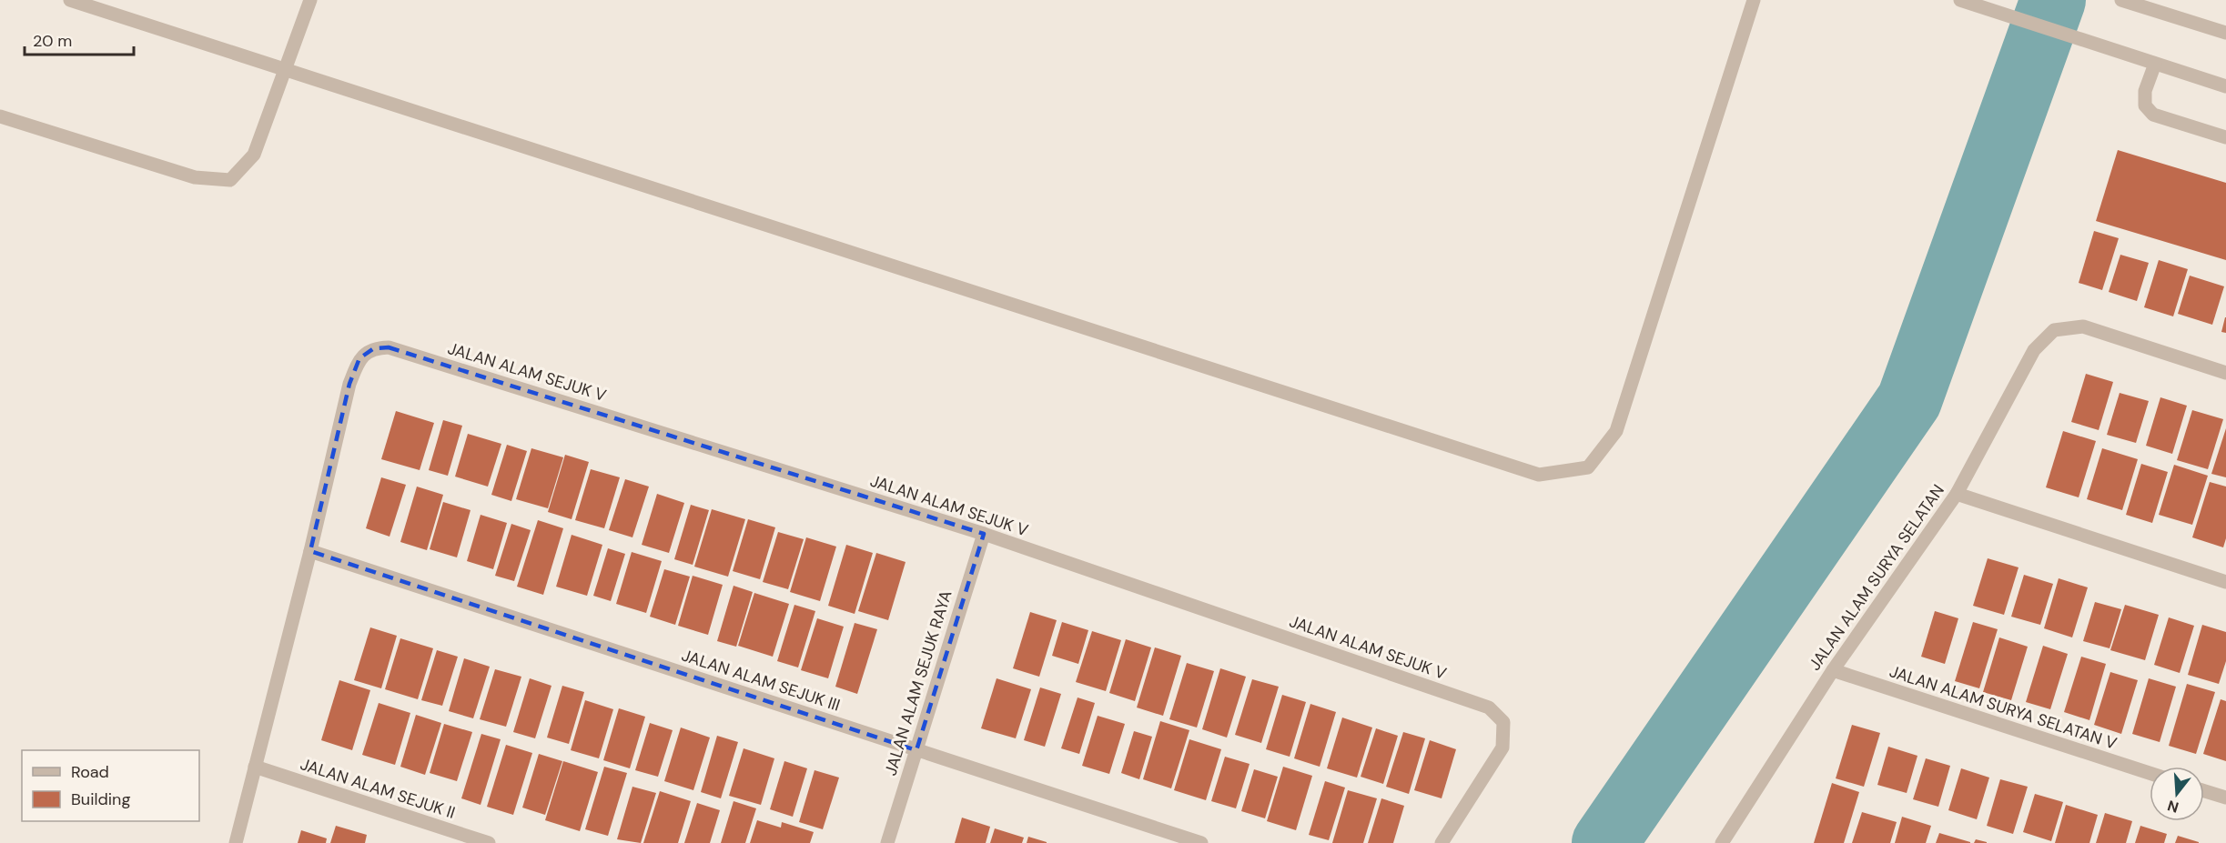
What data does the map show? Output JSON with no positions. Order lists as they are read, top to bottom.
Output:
{
  "streets": {
    "street": [
      "JALAN ALAM SEJUK V",
      "JALAN ALAM SURYA SELATAN",
      "JALAN ALAM SEJUK III",
      "JALAN ALAM SEJUK RAYA",
      "JALAN ALAM SURYA SELATAN V",
      "JALAN ALAM SEJUK II"
    ]
  },
  "crossings": [
    ["JALAN ALAM SEJUK V", "JALAN ALAM SEJUK III"],
    ["JALAN ALAM SEJUK V", "JALAN ALAM SEJUK RAYA"],
    ["JALAN ALAM SURYA SELATAN", "JALAN ALAM SURYA SELATAN V"],
    ["JALAN ALAM SEJUK III", "JALAN ALAM SEJUK RAYA"]
  ],
  "legend": ["Road", "Building"],
  "scale_bar": "20 m",
  "north": "bottom"
}
